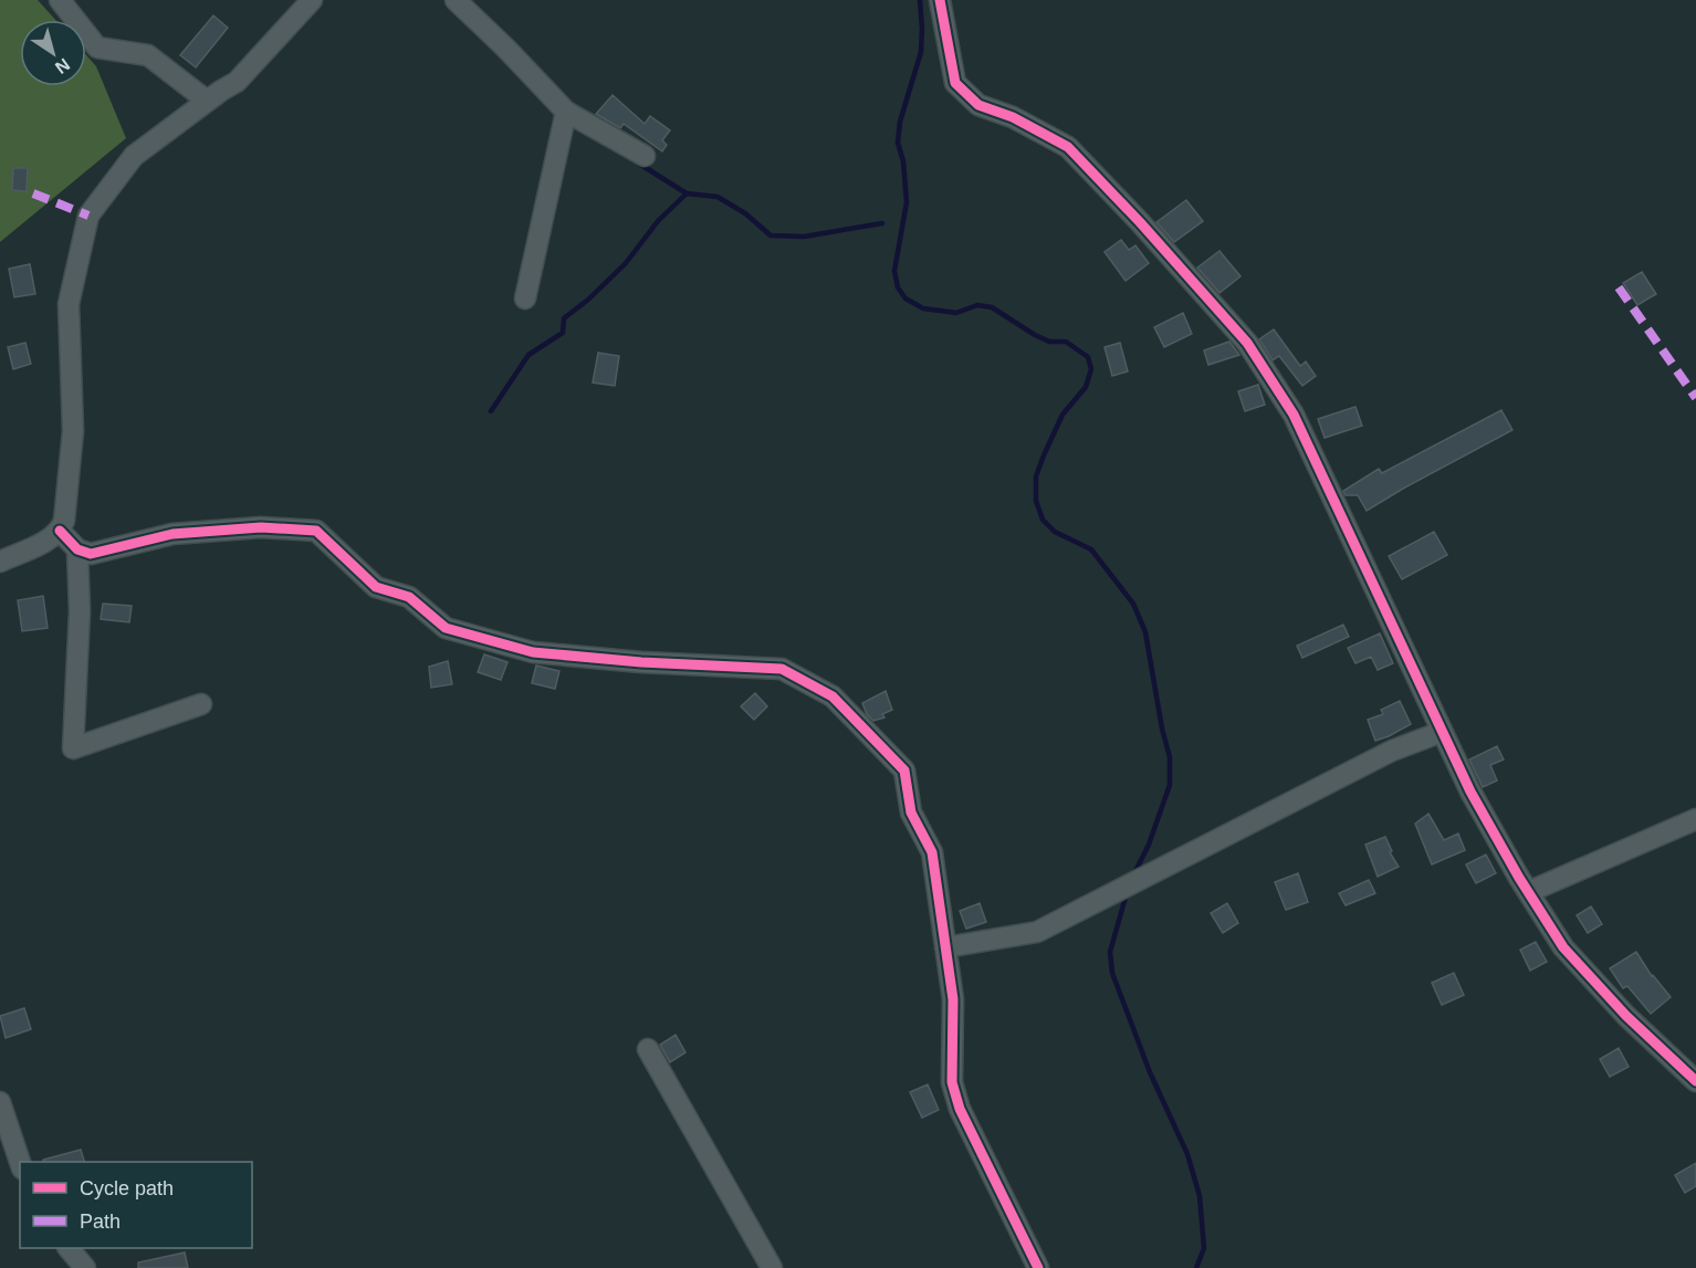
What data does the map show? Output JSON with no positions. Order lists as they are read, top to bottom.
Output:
{
  "legend": ["Cycle path", "Path"],
  "north": "bottom right"
}
